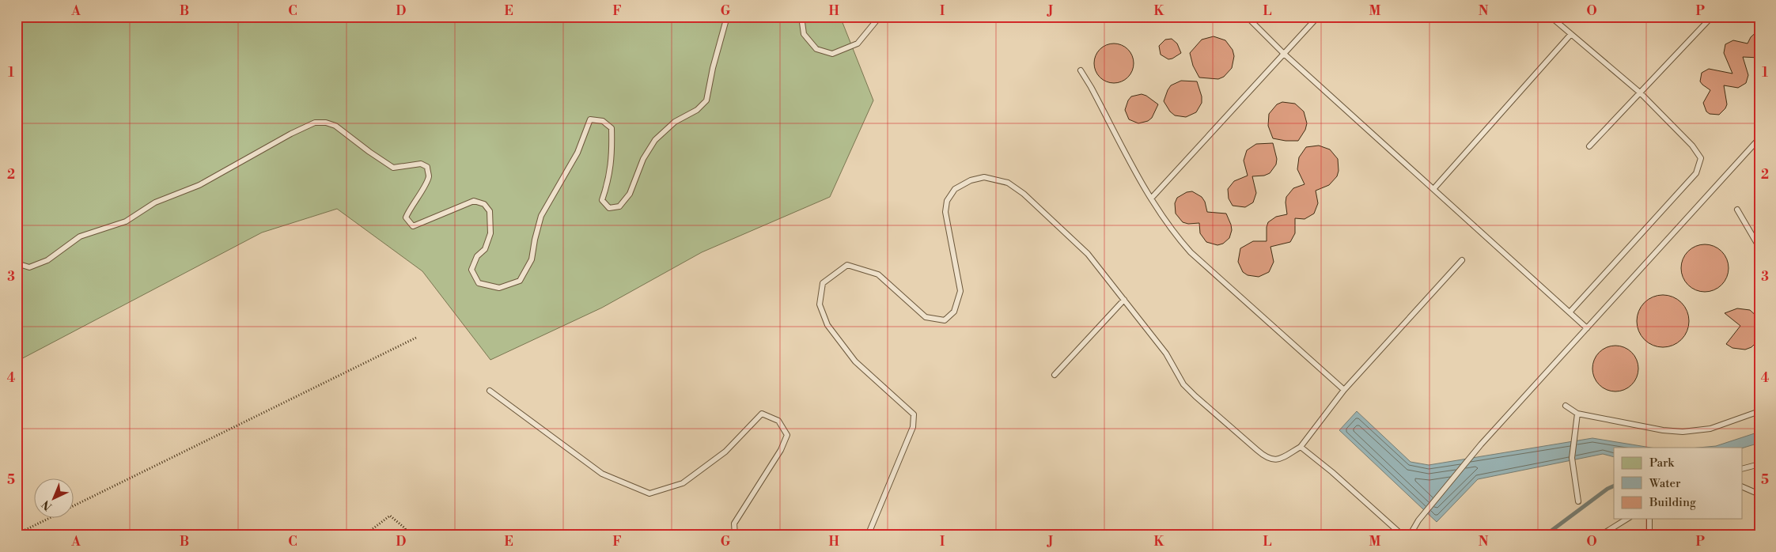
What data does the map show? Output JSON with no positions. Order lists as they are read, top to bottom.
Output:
{
  "legend": ["Park", "Water", "Building"],
  "north": "bottom left",
  "grid": {
    "columns": [
      "A",
      "B",
      "C",
      "D",
      "E",
      "F",
      "G",
      "H",
      "I",
      "J",
      "K",
      "L",
      "M",
      "N",
      "O",
      "P"
    ],
    "rows": [
      "1",
      "2",
      "3",
      "4",
      "5"
    ]
  }
}
